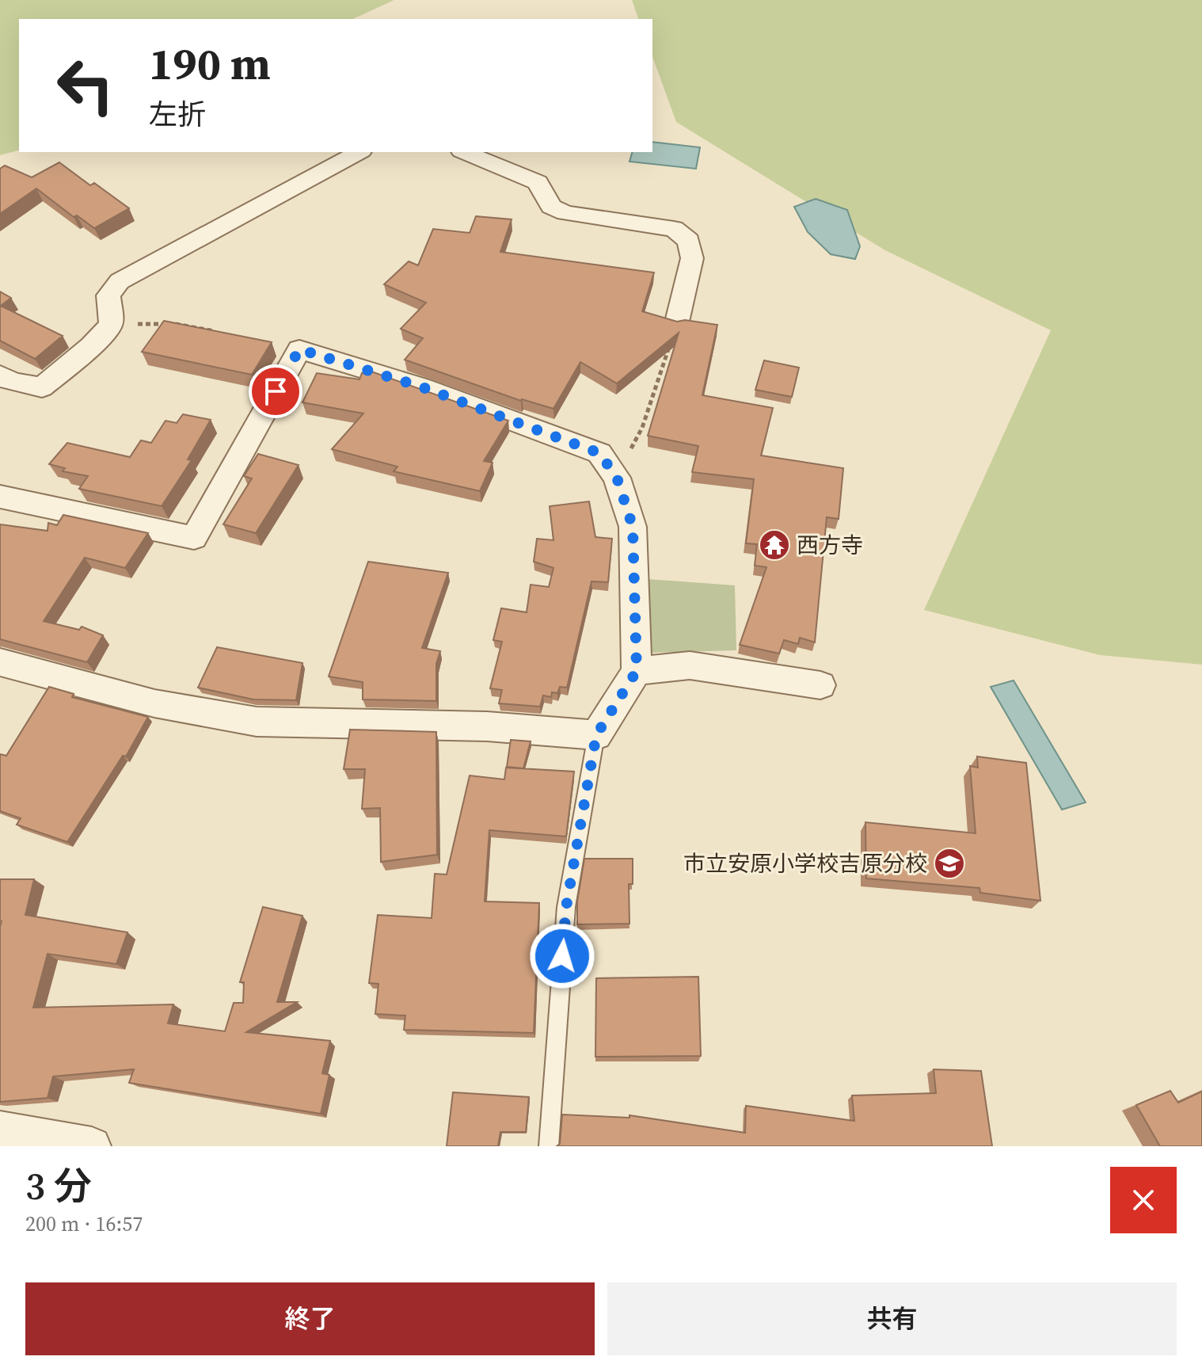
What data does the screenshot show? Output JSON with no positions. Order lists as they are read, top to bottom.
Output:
{
  "places": {
    "temple": ["西方寺"],
    "school or university": ["市立安原小学校吉原分校"]
  },
  "page": {
    "turn": ["190 m", "左折"],
    "heading": ["3 分", "200 m · 16:57"],
    "buttons": ["終了", "共有"]
  }
}
